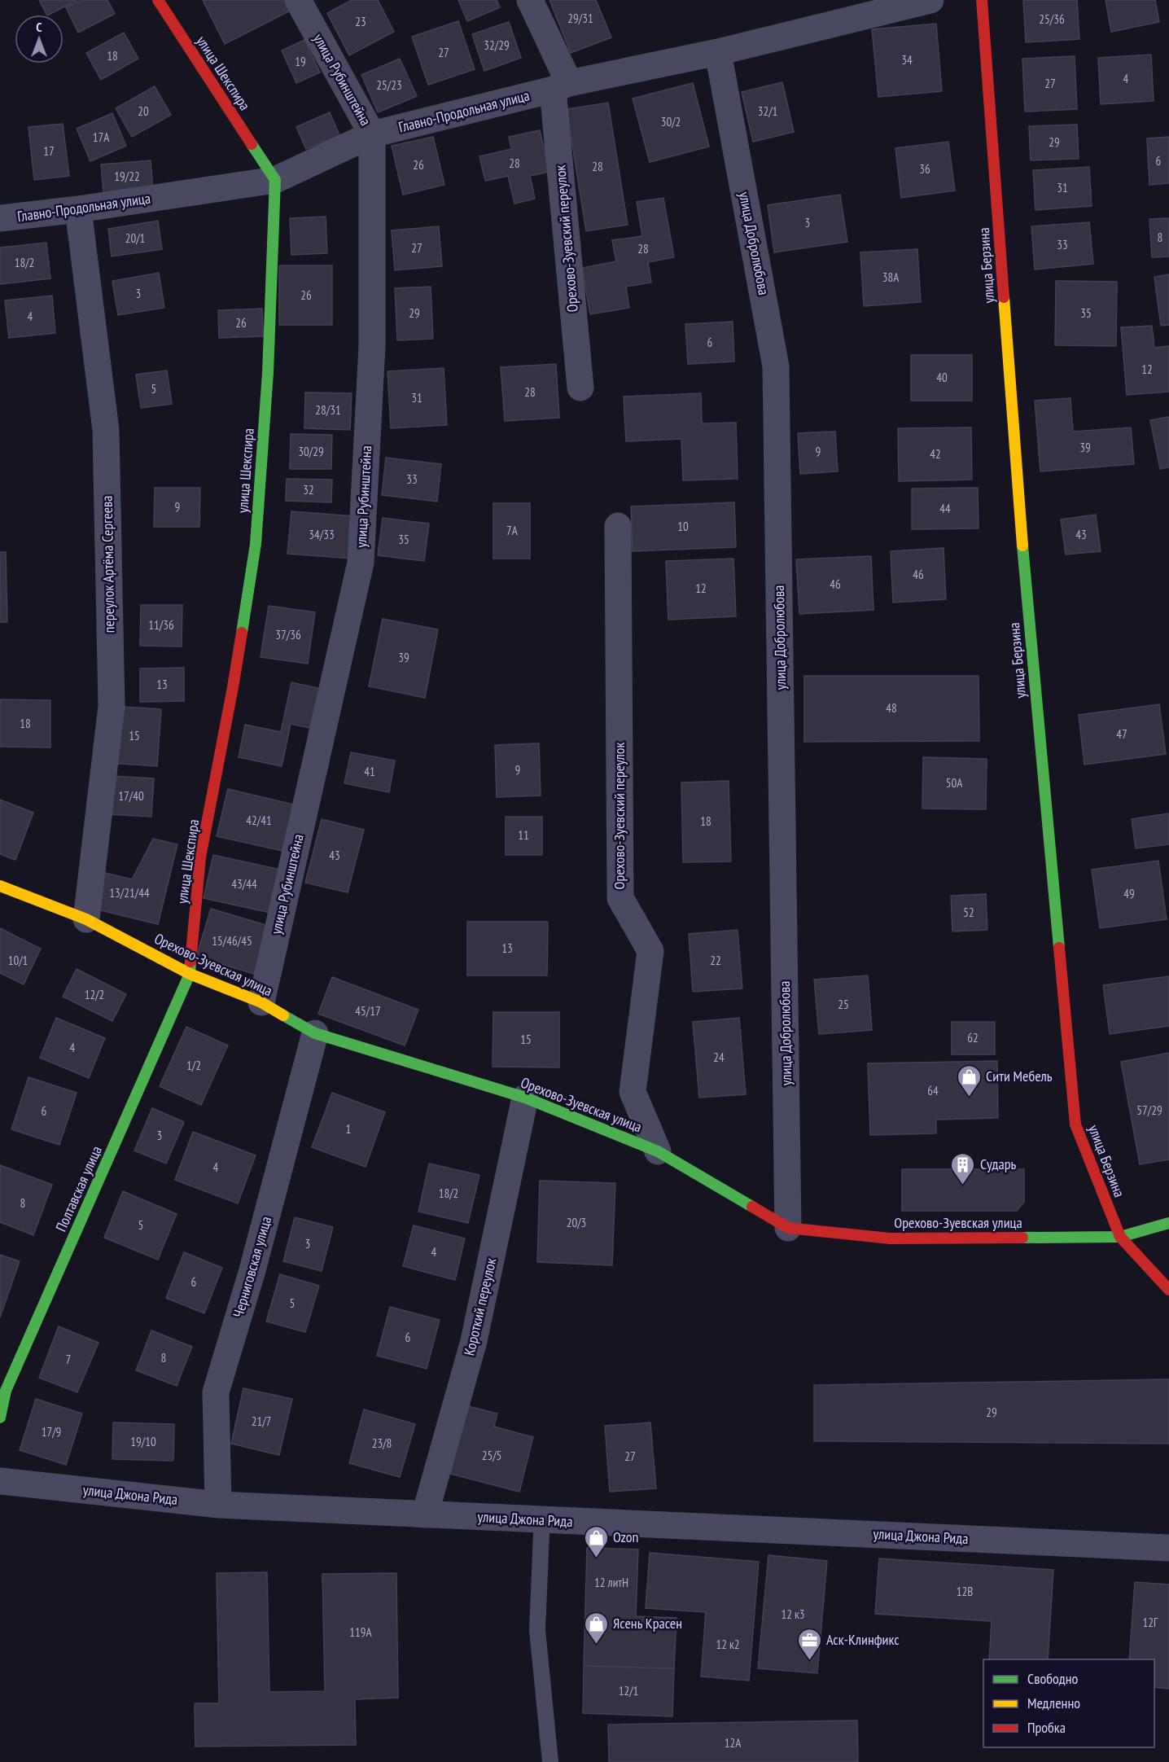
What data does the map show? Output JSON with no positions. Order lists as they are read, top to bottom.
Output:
{
  "streets": {
    "street": [
      "улица Шекспира",
      "улица Рубинштейна",
      "Главно-Продольная улица",
      "Орехово-Зуевский переулок",
      "улица Добролюбова",
      "улица Берзина",
      "переулок Артёма Сергеева",
      "Орехово-Зуевская улица",
      "Полтавская улица",
      "Черниговская улица",
      "Короткий переулок",
      "улица Джона Рида"
    ]
  },
  "crossings": [
    ["улица Шекспира", "Главно-Продольная улица"],
    ["улица Шекспира", "Орехово-Зуевская улица"],
    ["улица Шекспира", "Полтавская улица"],
    ["улица Рубинштейна", "Главно-Продольная улица"],
    ["улица Рубинштейна", "Орехово-Зуевская улица"],
    ["Главно-Продольная улица", "Орехово-Зуевский переулок"],
    ["Главно-Продольная улица", "улица Добролюбова"],
    ["Главно-Продольная улица", "переулок Артёма Сергеева"],
    ["Орехово-Зуевский переулок", "Орехово-Зуевская улица"],
    ["улица Добролюбова", "Орехово-Зуевская улица"],
    ["улица Берзина", "Орехово-Зуевская улица"],
    ["переулок Артёма Сергеева", "Орехово-Зуевская улица"],
    ["Орехово-Зуевская улица", "Полтавская улица"],
    ["Орехово-Зуевская улица", "Черниговская улица"],
    ["Орехово-Зуевская улица", "Короткий переулок"],
    ["Черниговская улица", "улица Джона Рида"],
    ["Короткий переулок", "улица Джона Рида"]
  ],
  "places": {
    "shop": ["Сити Мебель", "Ozon", "Ясень Красен"],
    "building": ["Сударь"],
    "office": ["Аск-Клинфикс"]
  },
  "house_numbers": [
    "29/31",
    "25/36",
    "23",
    "32/29",
    "27",
    "18",
    "34",
    "19",
    "4",
    "27",
    "25/23",
    "20",
    "32/1",
    "30/2",
    "17А",
    "29",
    "17",
    "6",
    "28",
    "26",
    "28",
    "36",
    "19/22",
    "31",
    "3",
    "8",
    "20/1",
    "33",
    "27",
    "28",
    "18/2",
    "38А",
    "3",
    "26",
    "29",
    "35",
    "4",
    "26",
    "6",
    "12",
    "40",
    "5",
    "28",
    "31",
    "28/31",
    "39",
    "30/29",
    "9",
    "42",
    "33",
    "32",
    "9",
    "44",
    "10",
    "7А",
    "34/33",
    "43",
    "35",
    "46",
    "46",
    "12",
    "11/36",
    "37/36",
    "39",
    "13",
    "48",
    "18",
    "47",
    "15",
    "9",
    "41",
    "50А",
    "17/40",
    "42/41",
    "18",
    "11",
    "43",
    "43/44",
    "13/21/44",
    "49",
    "52",
    "15/46/45",
    "13",
    "10/1",
    "22",
    "12/2",
    "25",
    "45/17",
    "62",
    "15",
    "4",
    "24",
    "1/2",
    "64",
    "57/29",
    "6",
    "1",
    "3",
    "4",
    "18/2",
    "8",
    "20/3",
    "5",
    "3",
    "4",
    "6",
    "5",
    "6",
    "8",
    "7",
    "29",
    "21/7",
    "17/9",
    "19/10",
    "23/8",
    "25/5",
    "27",
    "12 литН",
    "12В",
    "12 к3",
    "12Г",
    "119А",
    "12 к2",
    "12/1",
    "12А"
  ],
  "legend": ["Свободно", "Медленно", "Пробка"],
  "north": "top"
}
